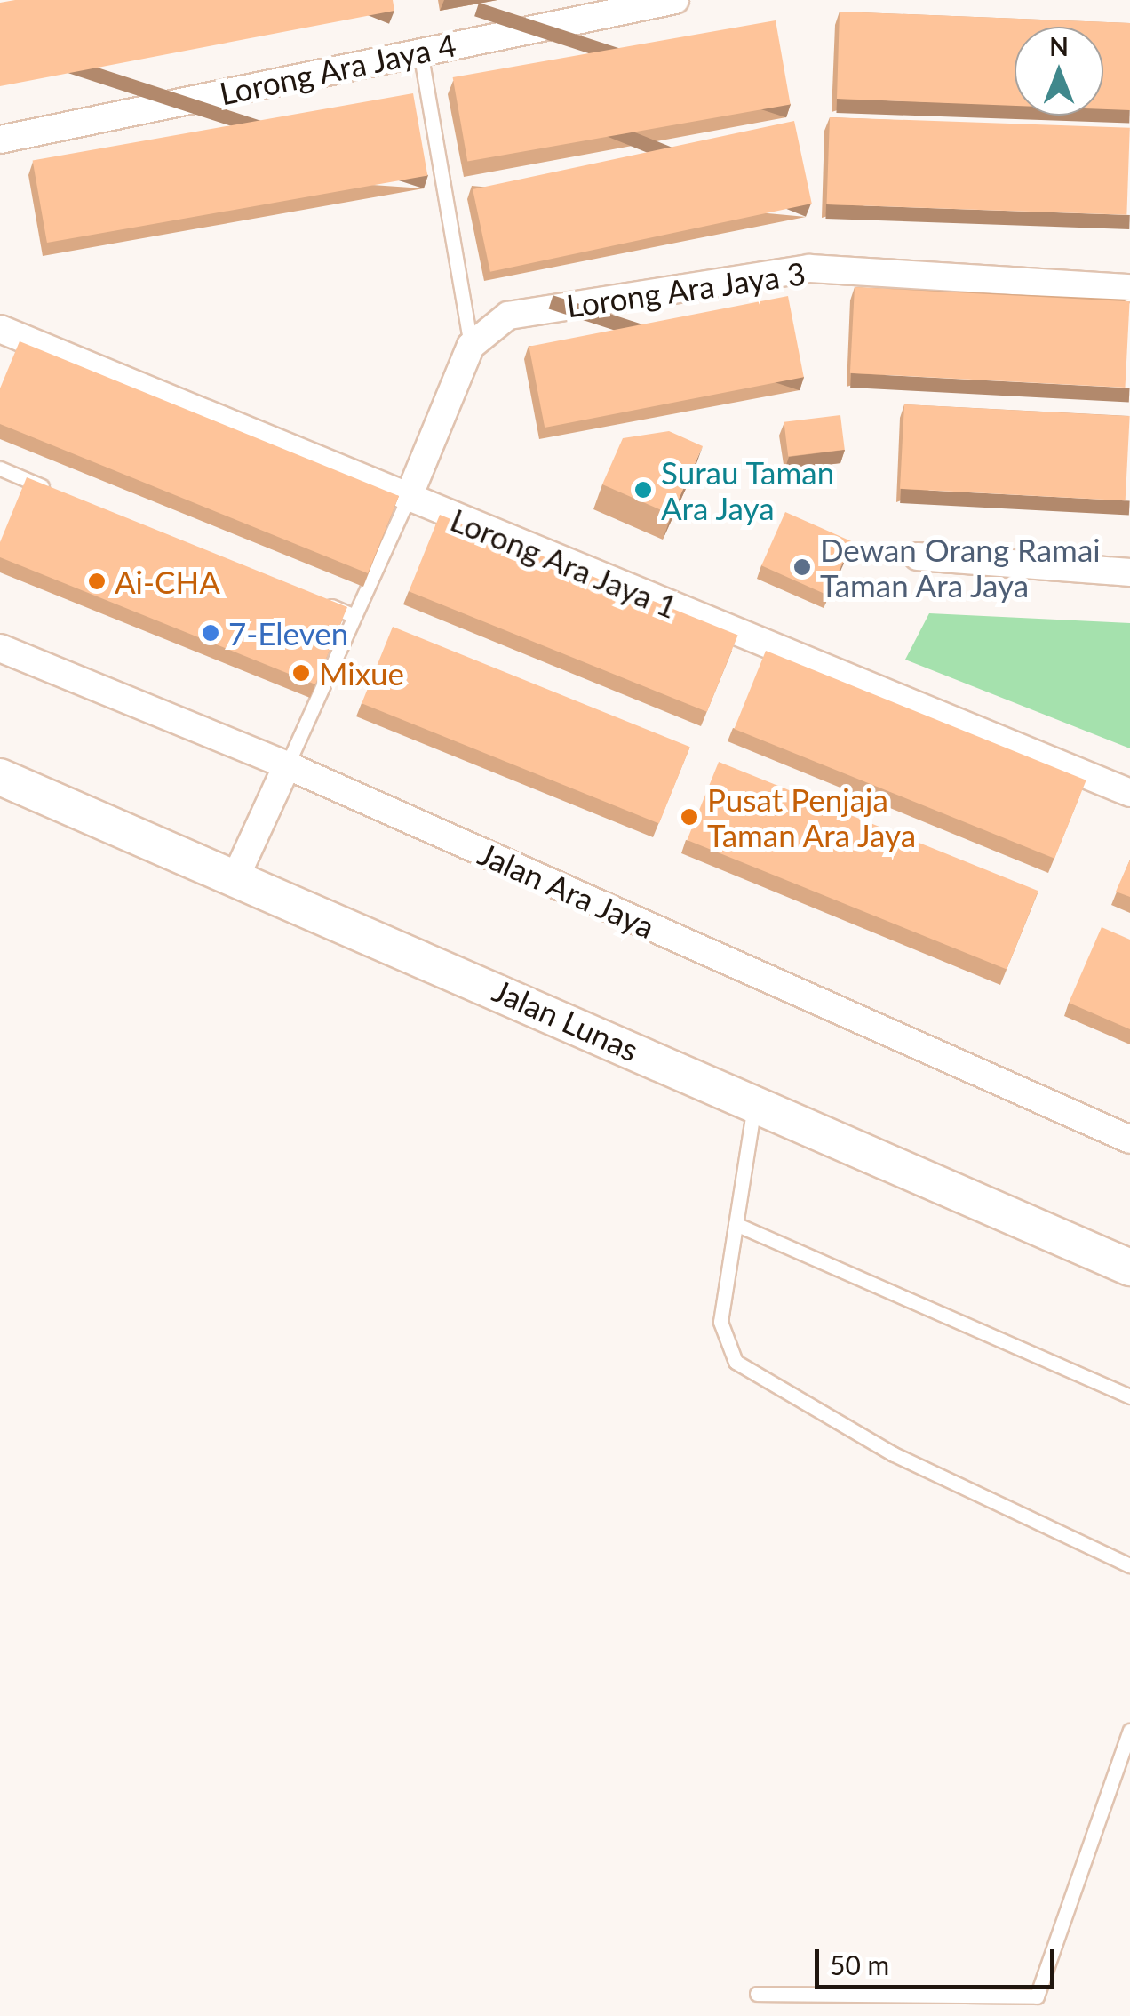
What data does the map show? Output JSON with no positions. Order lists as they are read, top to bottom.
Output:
{
  "streets": {
    "main road": ["Jalan Lunas"],
    "street": [
      "Lorong Ara Jaya 4",
      "Lorong Ara Jaya 3",
      "Lorong Ara Jaya 1",
      "Jalan Ara Jaya"
    ]
  },
  "crossings": [
    ["Lorong Ara Jaya 3", "Lorong Ara Jaya 1"]
  ],
  "places": [
    "Surau Taman Ara Jaya",
    "Dewan Orang Ramai Taman Ara Jaya",
    "Ai-CHA",
    "7-Eleven",
    "Mixue",
    "Pusat Penjaja Taman Ara Jaya"
  ],
  "scale_bar": "50 m",
  "north": "top"
}
